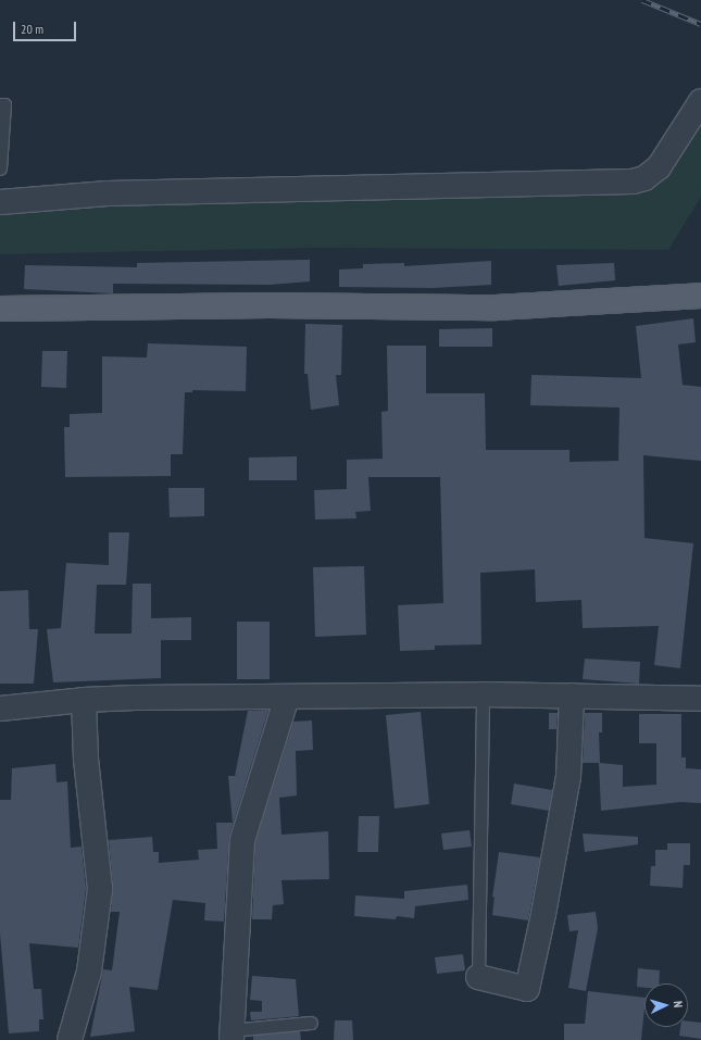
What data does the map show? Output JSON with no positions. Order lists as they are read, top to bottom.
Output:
{
  "scale_bar": "20 m",
  "north": "right"
}
